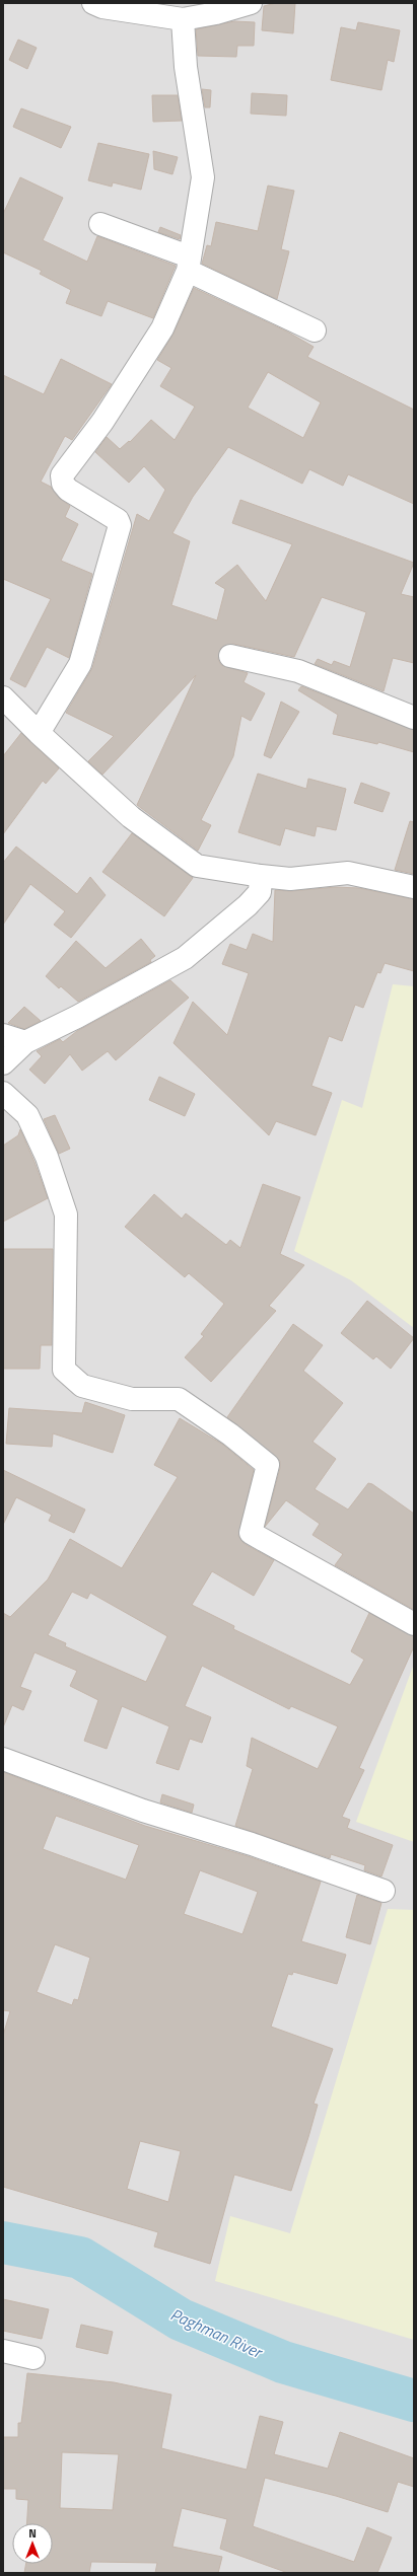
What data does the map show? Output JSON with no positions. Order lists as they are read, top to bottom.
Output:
{
  "water": ["Paghman River"],
  "north": "top"
}
